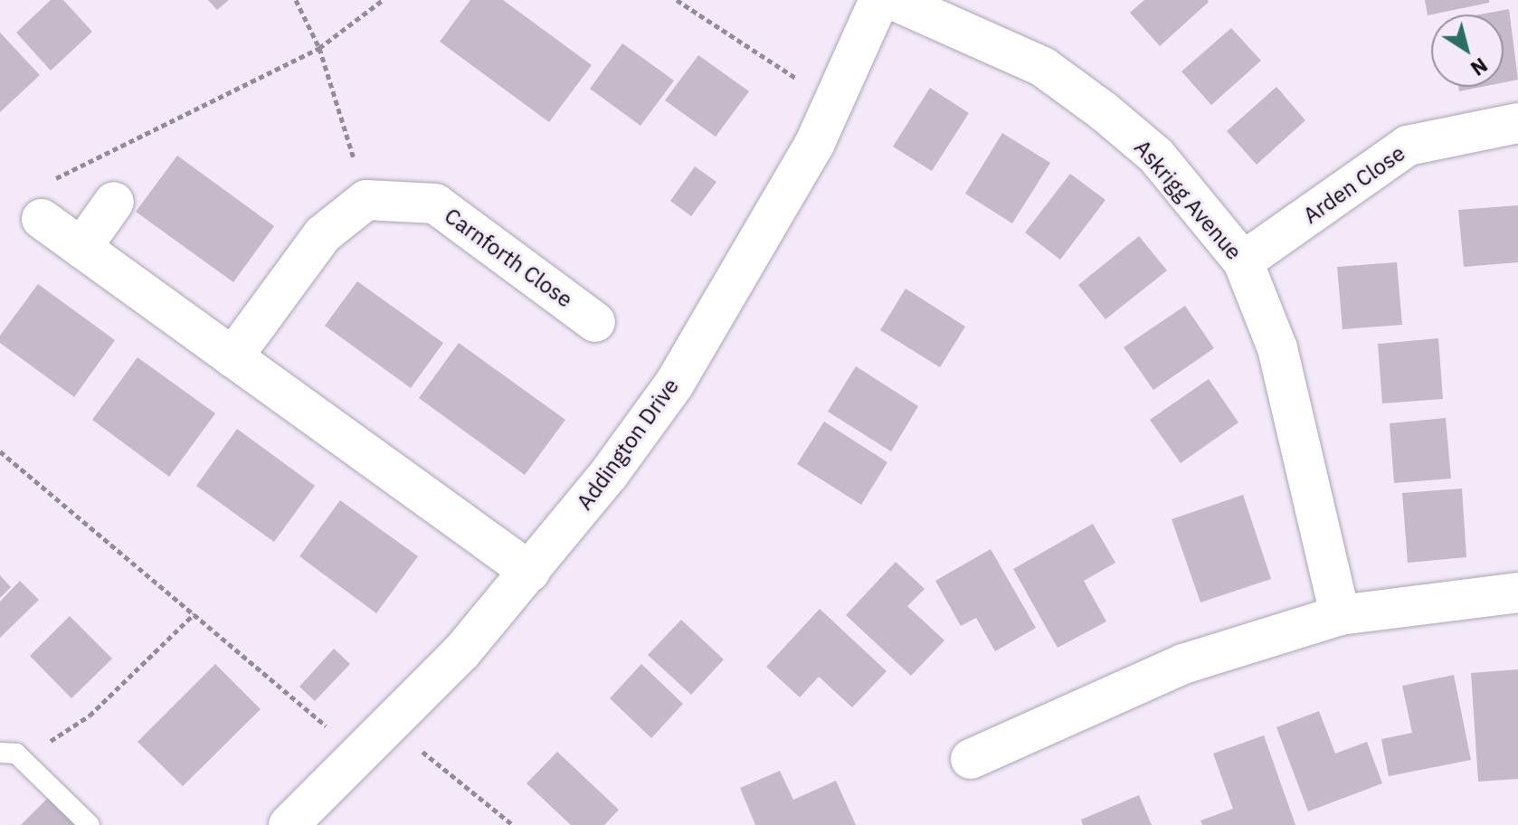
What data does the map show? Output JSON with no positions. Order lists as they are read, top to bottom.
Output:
{
  "streets": {
    "street": [
      "Arden Close",
      "Askrigg Avenue",
      "Carnforth Close",
      "Addington Drive"
    ]
  },
  "crossings": [
    ["Arden Close", "Askrigg Avenue"]
  ],
  "north": "bottom right"
}
